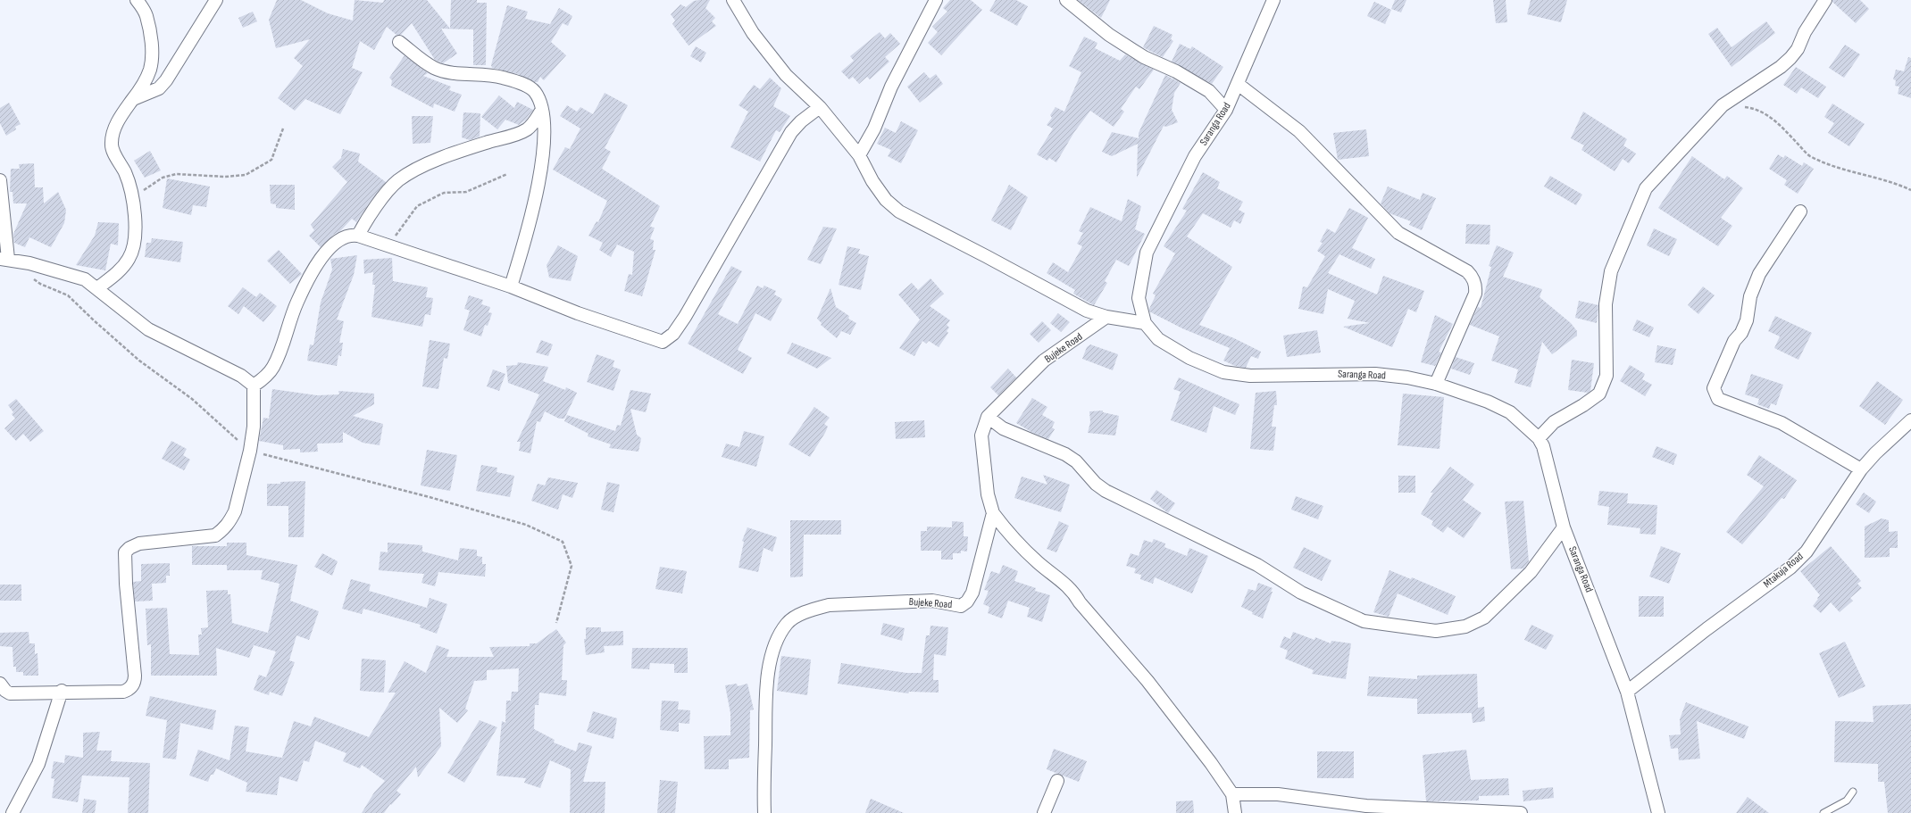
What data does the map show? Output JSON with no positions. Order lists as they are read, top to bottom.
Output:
{
  "streets": {
    "street": ["Saranga Road", "Bujeke Road", "Mtakuja Road"]
  },
  "crossings": [
    ["Saranga Road", "Mtakuja Road"]
  ]
}
